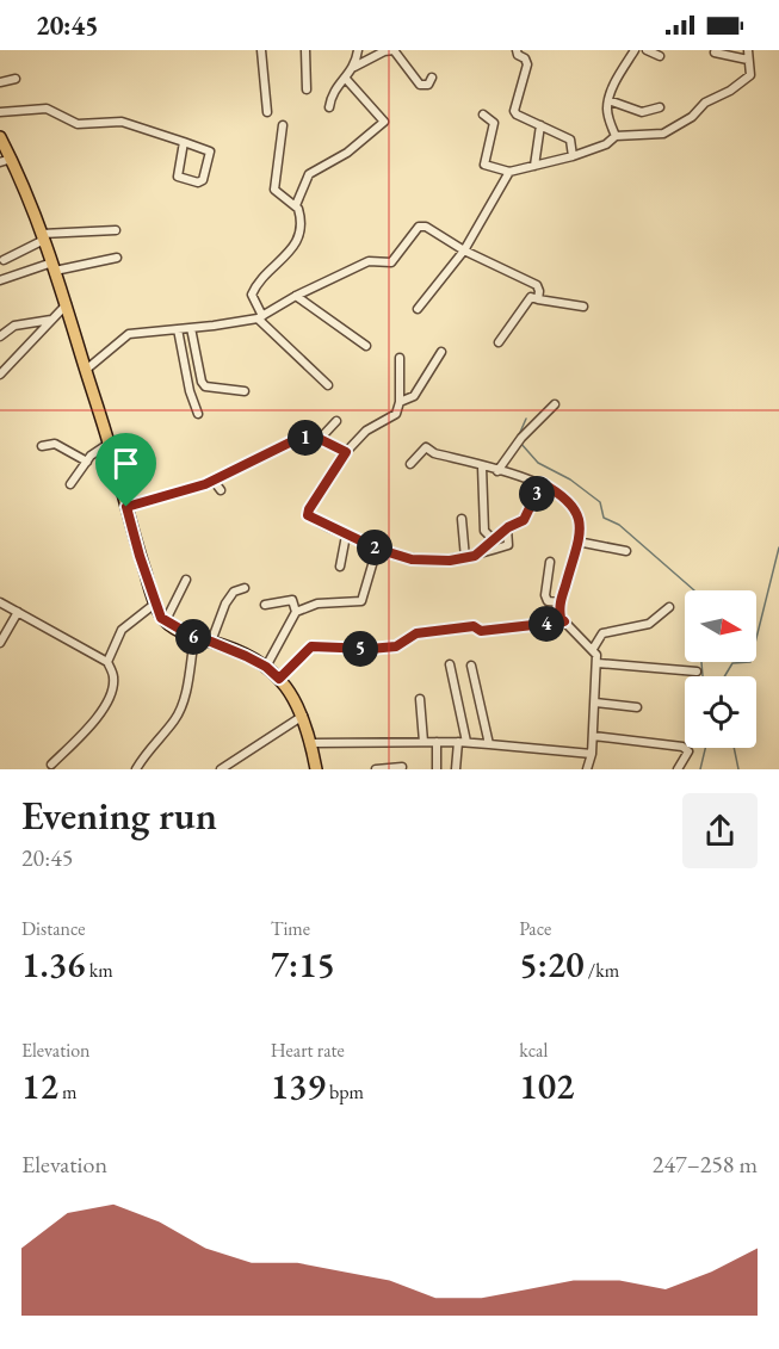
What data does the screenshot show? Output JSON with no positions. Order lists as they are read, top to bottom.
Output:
{
  "north": "right",
  "page": {
    "status": "20:45",
    "pins": [
      "1",
      "3",
      "2",
      "4",
      "6",
      "5"
    ],
    "heading": ["Evening run", "20:45"],
    "stats": [
      ["Distance", "1.36 km"],
      ["Time", "7:15"],
      ["Pace", "5:20 /km"],
      ["Elevation", "12 m"],
      ["Heart rate", "139 bpm"],
      ["kcal", "102"]
    ],
    "chart": ["Elevation", "247–258 m"]
  }
}
